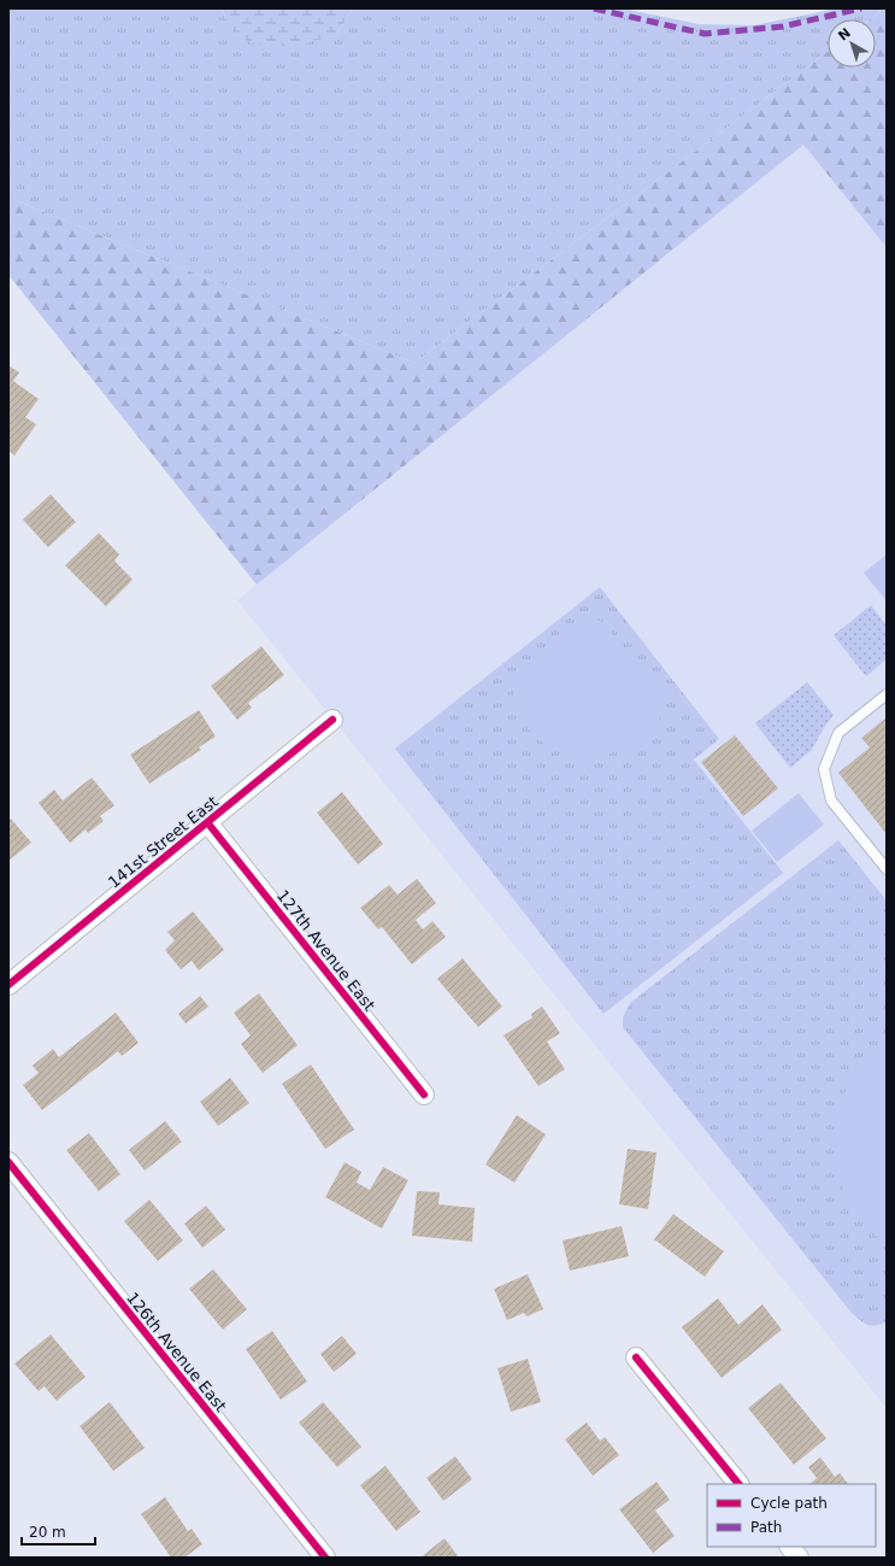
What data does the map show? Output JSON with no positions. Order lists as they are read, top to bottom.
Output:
{
  "streets": {
    "street": ["141st Street East", "127th Avenue East", "126th Avenue East"]
  },
  "crossings": [
    ["141st Street East", "127th Avenue East"]
  ],
  "legend": ["Cycle path", "Path"],
  "scale_bar": "20 m",
  "north": "top left"
}
